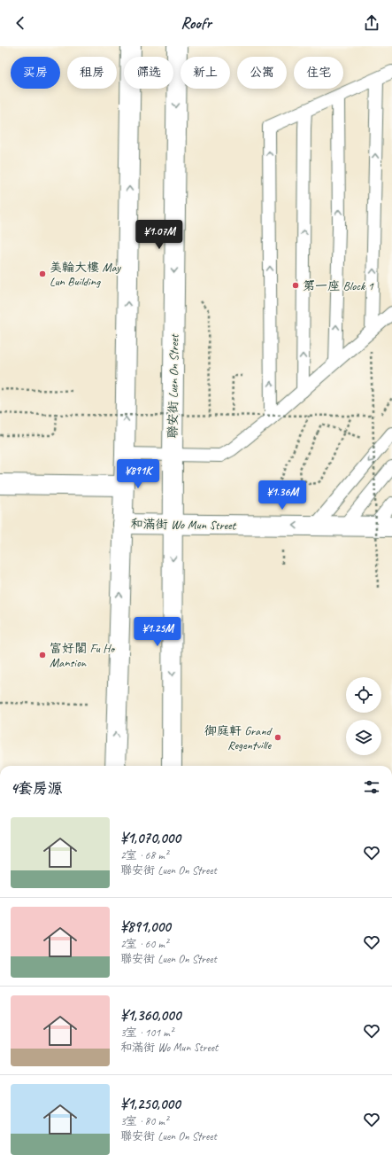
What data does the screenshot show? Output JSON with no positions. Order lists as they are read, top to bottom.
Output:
{
  "streets": {
    "street": ["聯安街 Luen On Street", "和滿街 Wo Mun Street"]
  },
  "crossings": [
    ["聯安街 Luen On Street", "和滿街 Wo Mun Street"]
  ],
  "one_way": ["和滿街 Wo Mun Street"],
  "places": [
    "美輪大樓 May Lun Building",
    "第一座 Block 1",
    "富好閣 Fu Ho Mansion",
    "御庭軒 Grand Regentville"
  ],
  "page": {
    "header": "Roofr",
    "chip": [
      "买房",
      "租房",
      "筛选",
      "新上",
      "公寓",
      "住宅"
    ],
    "price": [
      "¥1.07M",
      "¥891K",
      "¥1.36M",
      "¥1.25M"
    ],
    "heading": "4套房源",
    "list": [
      {
        "name": "¥1,070,000",
        "note": "2室 · 68 m² · 聯安街 Luen On Street"
      },
      {
        "name": "¥891,000",
        "note": "2室 · 60 m² · 聯安街 Luen On Street"
      },
      {
        "name": "¥1,360,000",
        "note": "3室 · 101 m² · 和滿街 Wo Mun Street"
      },
      {
        "name": "¥1,250,000",
        "note": "3室 · 80 m² · 聯安街 Luen On Street"
      }
    ]
  }
}
